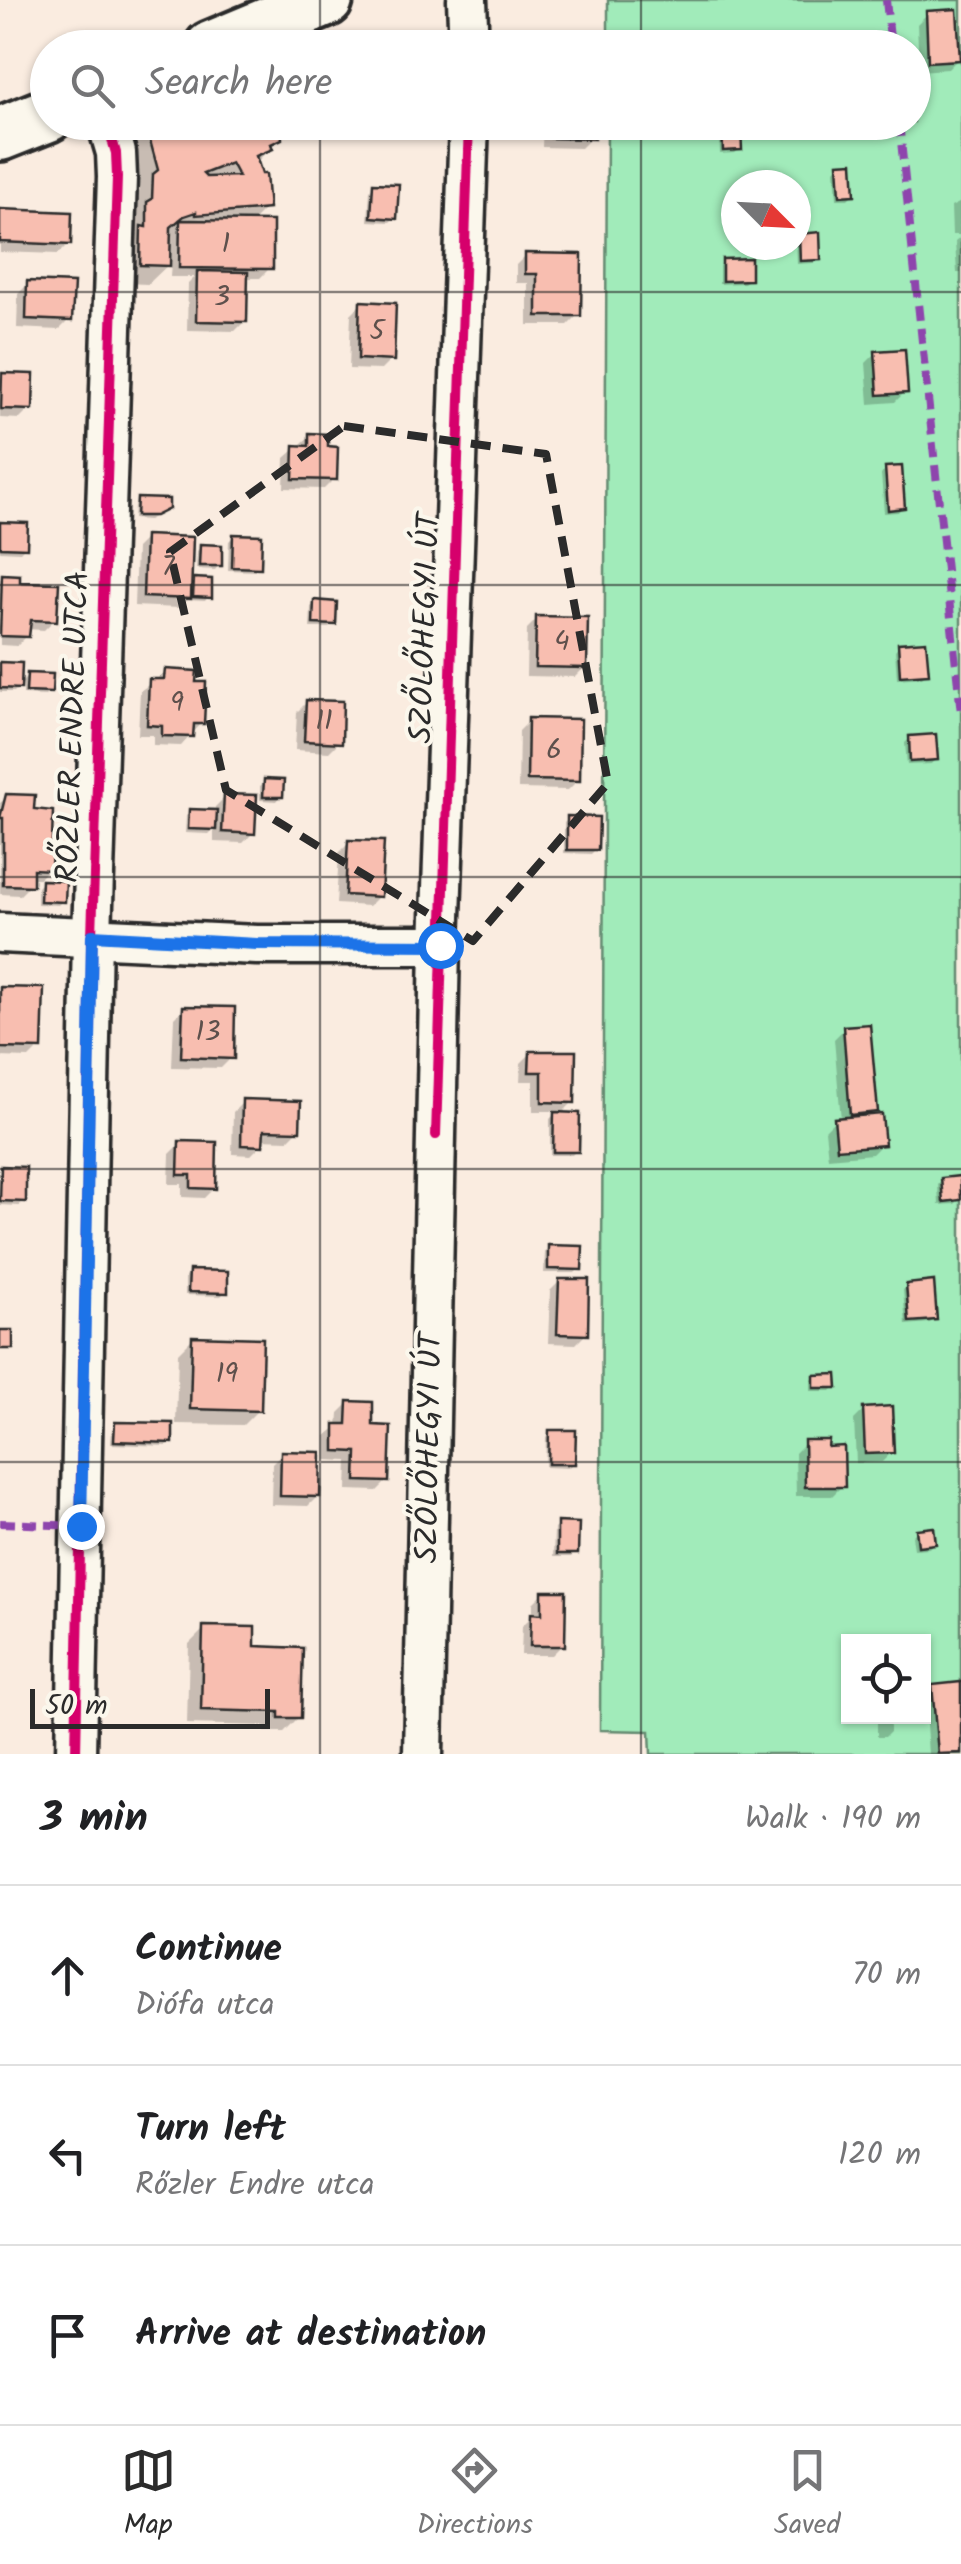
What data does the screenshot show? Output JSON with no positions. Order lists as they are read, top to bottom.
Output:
{
  "streets": {
    "street": ["SZŐLŐHEGYI ÚT", "RŐZLER ENDRE UTCA"]
  },
  "house_numbers": [
    "1",
    "3",
    "5",
    "7",
    "4",
    "9",
    "11",
    "6",
    "13",
    "19"
  ],
  "scale_bar": "50 m",
  "north": "bottom right",
  "page": {
    "search": "Search here",
    "scale": "50 m",
    "heading": ["3 min", "Walk · 190 m"],
    "list": [
      ["Continue", "Diófa utca", "70 m"],
      ["Turn left", "Rőzler Endre utca", "120 m"],
      "Arrive at destination"
    ],
    "nav": ["Map", "Directions", "Saved"]
  }
}
